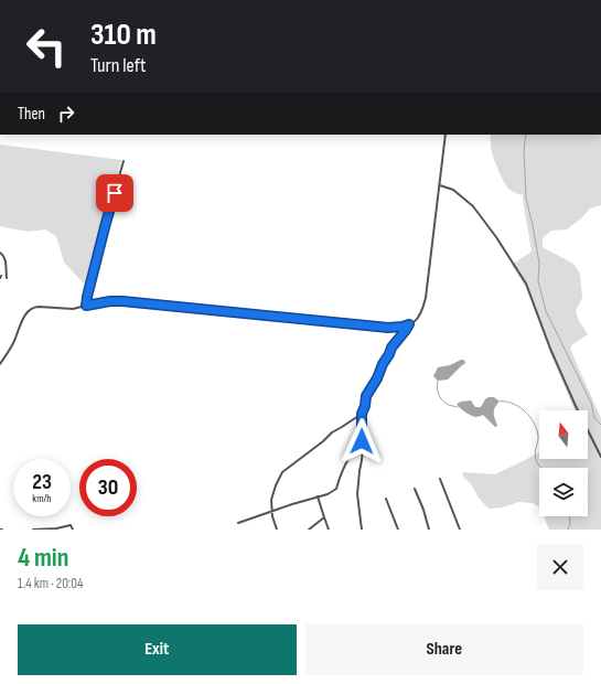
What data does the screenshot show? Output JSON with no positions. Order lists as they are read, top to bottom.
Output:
{
  "north": "top",
  "page": {
    "turn": ["310 m", "Turn left"],
    "then": "Then",
    "speed": "23 km/h",
    "limit": "30",
    "heading": ["4 min", "1.4 km · 20:04"],
    "buttons": ["Exit", "Share"]
  }
}
